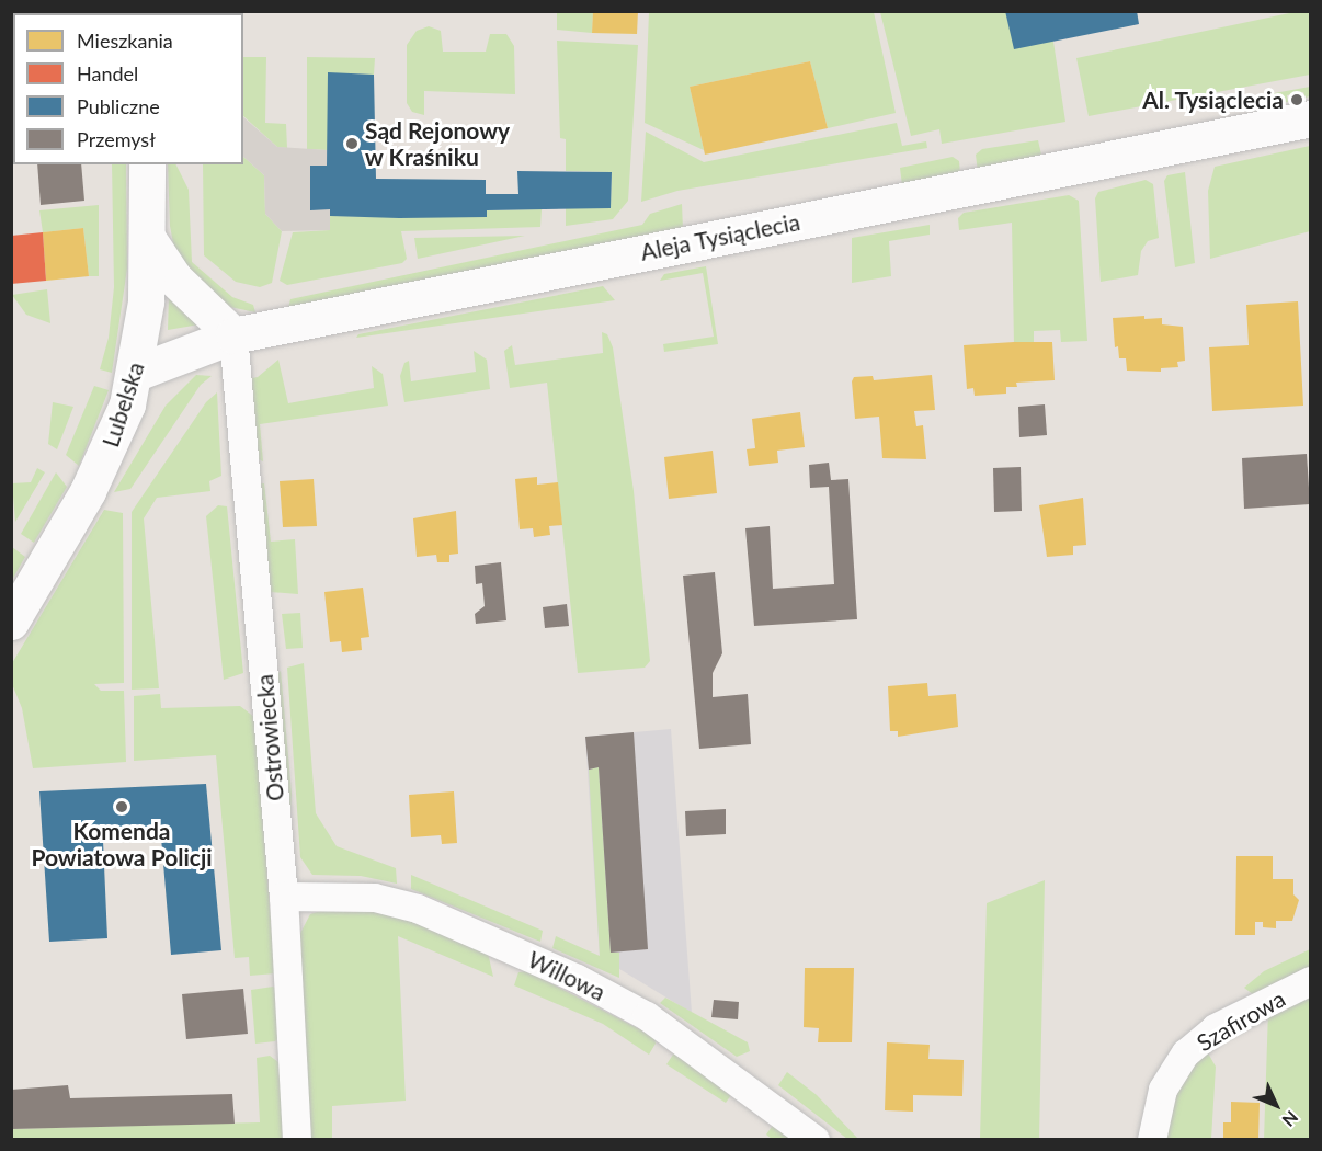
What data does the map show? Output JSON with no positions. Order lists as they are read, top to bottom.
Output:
{
  "streets": {
    "street": [
      "Aleja Tysiąclecia",
      "Lubelska",
      "Ostrowiecka",
      "Willowa",
      "Szafirowa"
    ]
  },
  "crossings": [
    ["Aleja Tysiąclecia", "Lubelska"],
    ["Aleja Tysiąclecia", "Ostrowiecka"],
    ["Ostrowiecka", "Willowa"]
  ],
  "places": ["Al. Tysiąclecia", "Sąd Rejonowy w Kraśniku", "Komenda Powiatowa Policji"],
  "legend": [
    "Mieszkania",
    "Handel",
    "Publiczne",
    "Przemysł"
  ],
  "north": "bottom right"
}
